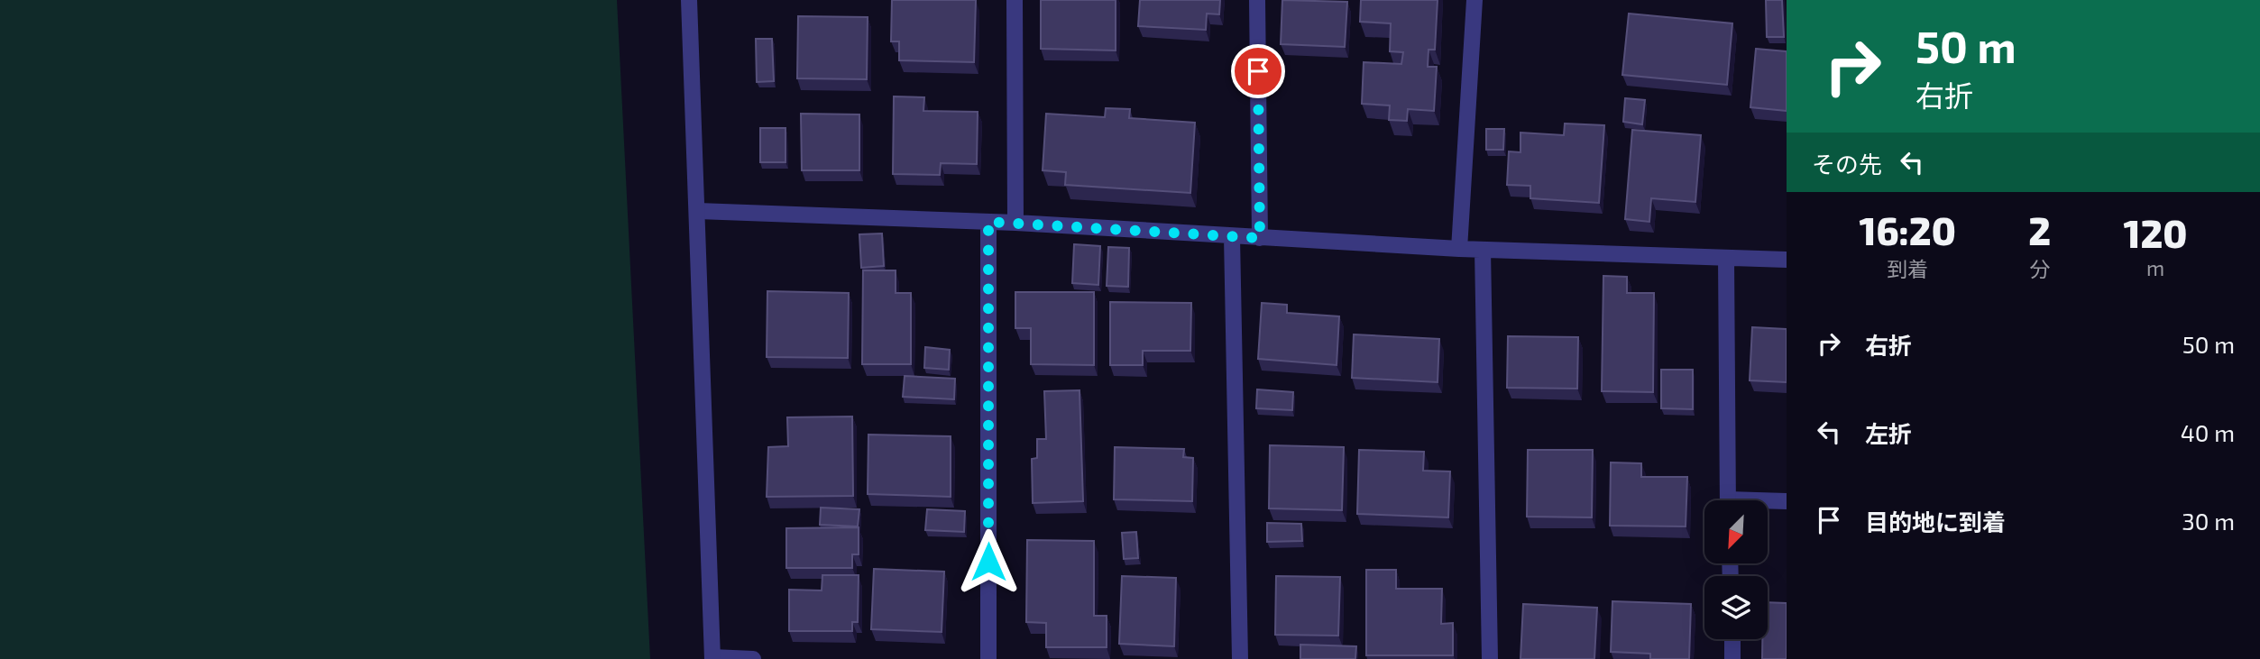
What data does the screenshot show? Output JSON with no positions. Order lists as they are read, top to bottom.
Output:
{
  "north": "bottom left",
  "page": {
    "turn": ["50 m", "右折"],
    "then": "その先",
    "eta": [
      "16:20",
      "到着",
      "2",
      "分",
      "120",
      "m"
    ],
    "list": [
      {
        "name": "右折",
        "value": "50 m"
      },
      {
        "name": "左折",
        "value": "40 m"
      },
      {
        "name": "目的地に到着",
        "value": "30 m"
      }
    ]
  }
}
